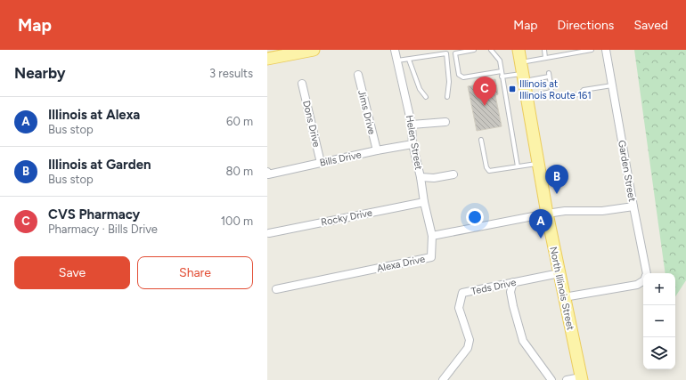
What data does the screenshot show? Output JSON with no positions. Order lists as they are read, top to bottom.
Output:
{
  "streets": {
    "main road": ["North Illinois Street"],
    "street": [
      "Jims Drive",
      "Dons Drive",
      "Helen Street",
      "Bills Drive",
      "Garden Street",
      "Rocky Drive",
      "Alexa Drive",
      "Teds Drive"
    ]
  },
  "crossings": [
    ["Jims Drive", "Bills Drive"],
    ["Dons Drive", "Bills Drive"],
    ["Helen Street", "Bills Drive"],
    ["Helen Street", "Rocky Drive"],
    ["Helen Street", "Alexa Drive"],
    ["Garden Street", "North Illinois Street"],
    ["Teds Drive", "North Illinois Street"]
  ],
  "places": {
    "transit": ["Illinois at Illinois Route 161"]
  },
  "page": {
    "header": "Map",
    "nav": ["Map", "Directions", "Saved"],
    "heading": ["Nearby", "3 results"],
    "pins": ["C", "B", "A"],
    "list": [
      {
        "mark": "A",
        "name": "Illinois at Alexa",
        "note": "Bus stop",
        "value": "60 m"
      },
      {
        "mark": "B",
        "name": "Illinois at Garden",
        "note": "Bus stop",
        "value": "80 m"
      },
      {
        "mark": "C",
        "name": "CVS Pharmacy",
        "note": "Pharmacy · Bills Drive",
        "value": "100 m"
      }
    ],
    "buttons": ["Save", "Share"],
    "map_buttons": ["+", "−"]
  }
}
